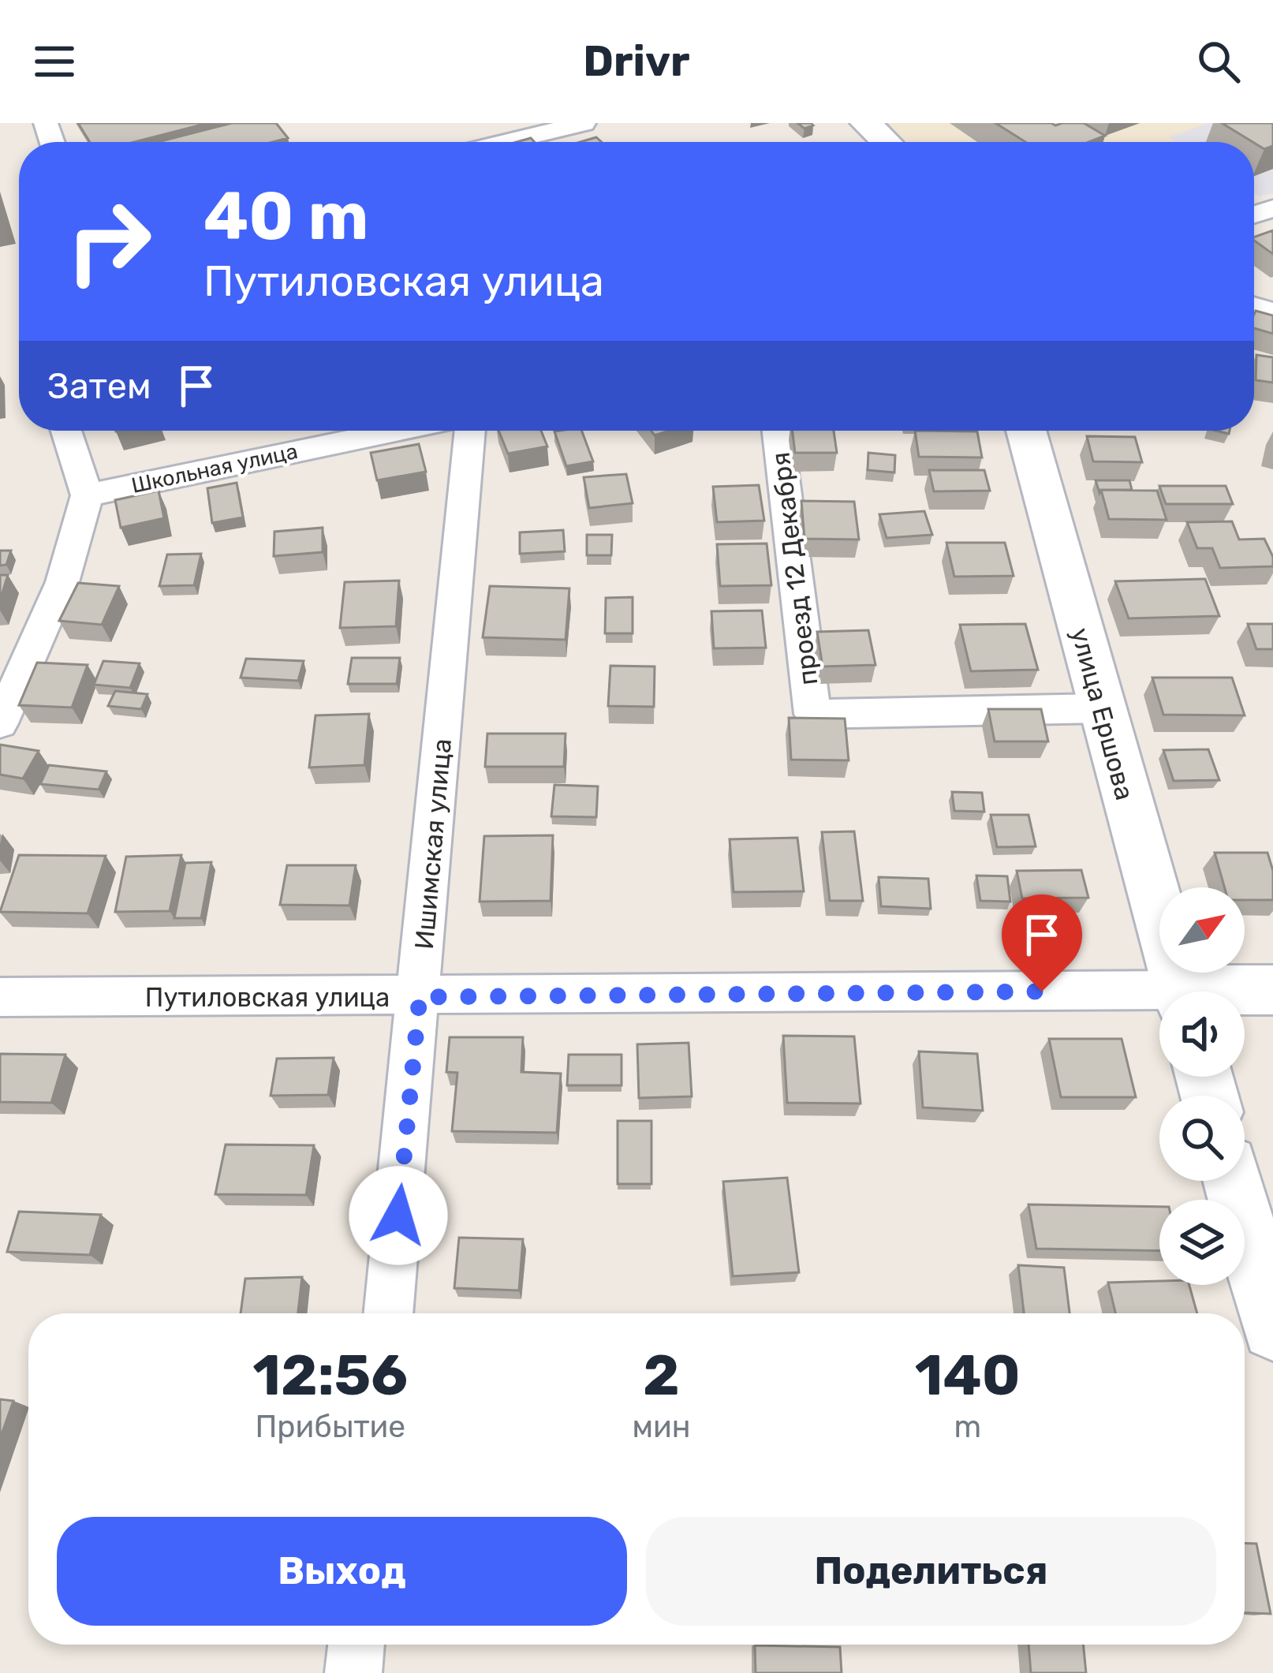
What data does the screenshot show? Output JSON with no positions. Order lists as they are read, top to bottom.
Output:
{
  "streets": {
    "street": [
      "Школьная улица",
      "проезд 12 Декабря",
      "улица Ершова",
      "Ишимская улица",
      "Путиловская улица"
    ]
  },
  "crossings": [
    ["проезд 12 Декабря", "улица Ершова"],
    ["Ишимская улица", "Путиловская улица"]
  ],
  "north": "top right",
  "page": {
    "header": "Drivr",
    "turn": ["40 m", "Путиловская улица"],
    "then": "Затем",
    "eta": [
      "12:56",
      "Прибытие",
      "2",
      "мин",
      "140",
      "m"
    ],
    "buttons": ["Выход", "Поделиться"]
  }
}
